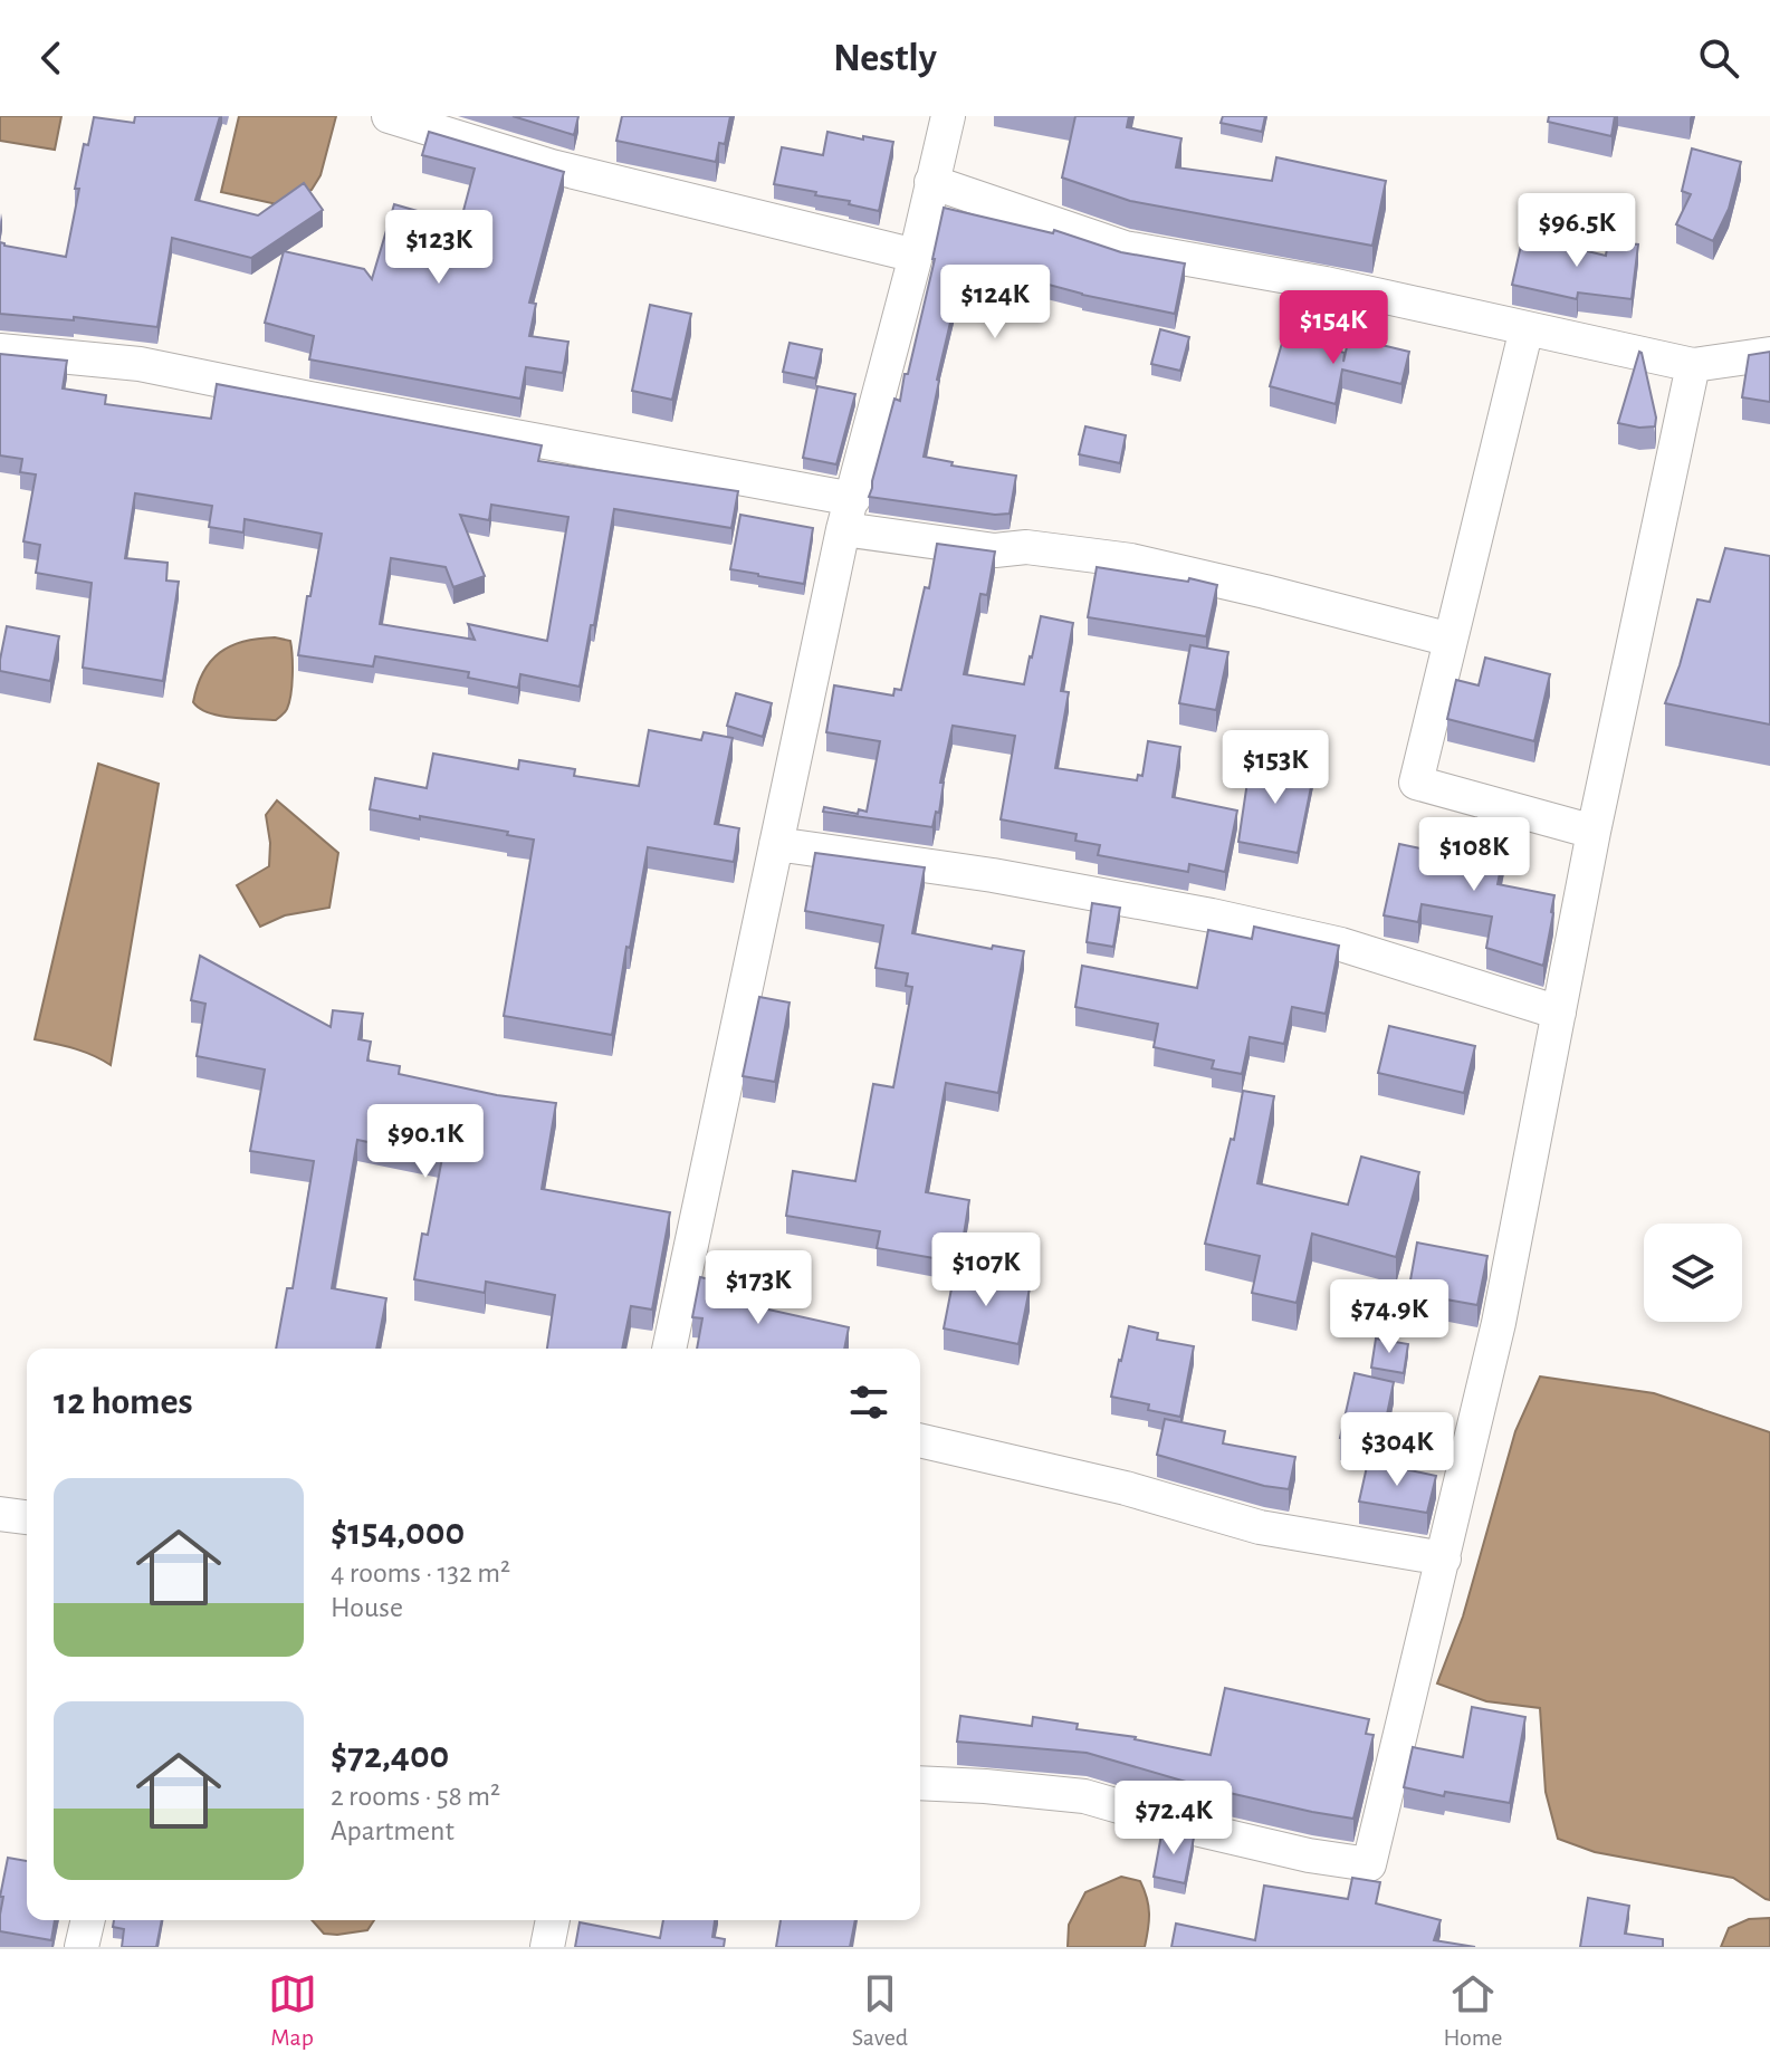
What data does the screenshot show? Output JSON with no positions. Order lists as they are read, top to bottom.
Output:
{
  "page": {
    "header": "Nestly",
    "price": [
      "$96.5K",
      "$123K",
      "$124K",
      "$154K",
      "$153K",
      "$108K",
      "$90.1K",
      "$107K",
      "$173K",
      "$74.9K",
      "$304K",
      "$72.4K"
    ],
    "heading": "12 homes",
    "list": [
      {
        "name": "$154,000",
        "note": "4 rooms · 132 m² · House"
      },
      {
        "name": "$72,400",
        "note": "2 rooms · 58 m² · Apartment"
      }
    ],
    "tabs": ["Map", "Saved", "Home"]
  }
}
